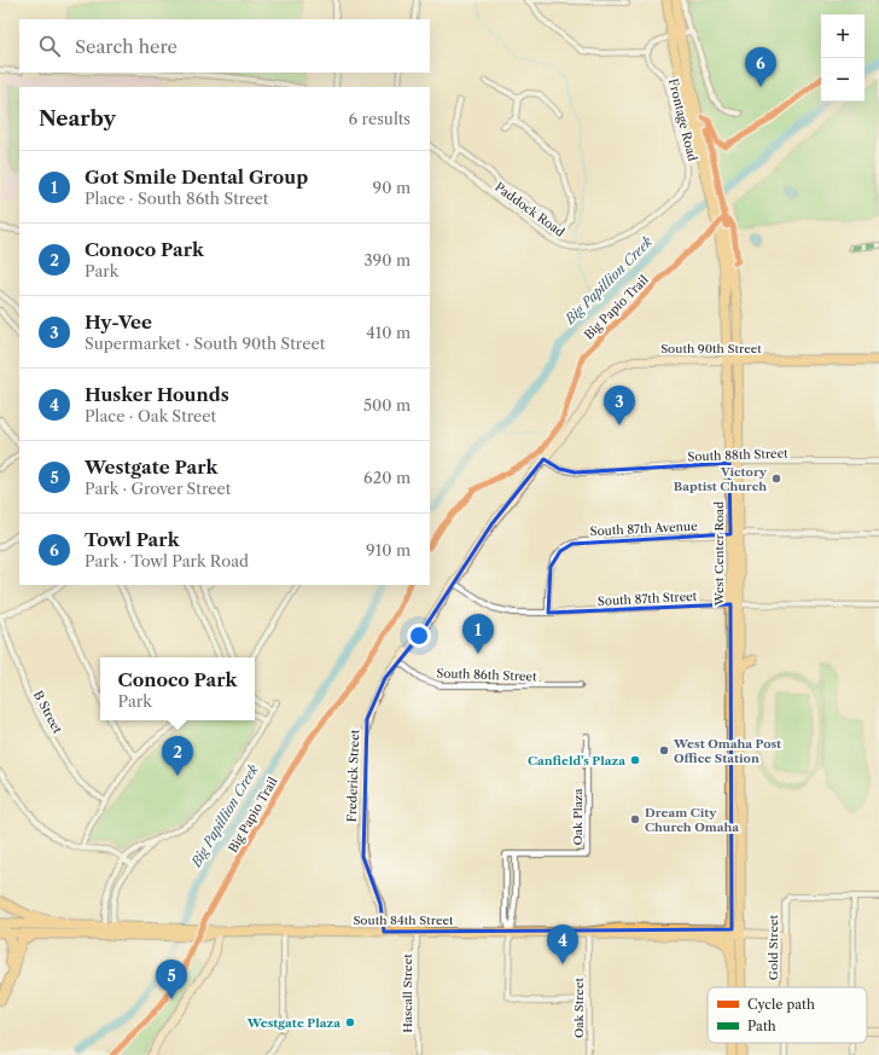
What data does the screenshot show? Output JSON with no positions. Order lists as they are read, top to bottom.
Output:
{
  "streets": {
    "main road": [
      "South 90th Street",
      "West Center Road",
      "Frederick Street",
      "South 84th Street",
      "Gold Street"
    ],
    "street": [
      "Frontage Road",
      "Paddock Road",
      "South 88th Street",
      "South 87th Avenue",
      "South 87th Street",
      "South 86th Street",
      "B Street",
      "Oak Plaza",
      "Hascall Street",
      "Oak Street"
    ],
    "cycle path": ["Big Papio Trail"]
  },
  "crossings": [
    ["Frontage Road", "Paddock Road"],
    ["South 90th Street", "West Center Road"],
    ["South 90th Street", "Frederick Street"],
    ["South 88th Street", "West Center Road"],
    ["South 88th Street", "Frederick Street"],
    ["South 87th Avenue", "West Center Road"],
    ["South 87th Avenue", "South 87th Street"],
    ["West Center Road", "South 87th Street"],
    ["West Center Road", "South 84th Street"],
    ["South 87th Street", "Frederick Street"],
    ["South 86th Street", "Frederick Street"],
    ["Frederick Street", "South 84th Street"],
    ["Oak Plaza", "South 84th Street"],
    ["South 84th Street", "Gold Street"],
    ["South 84th Street", "Hascall Street"],
    ["South 84th Street", "Oak Street"]
  ],
  "water": ["Big Papillion Creek"],
  "places": [
    "Victory Baptist Church",
    "West Omaha Post Office Station",
    "Canfield's Plaza",
    "Dream City Church Omaha",
    "Westgate Plaza"
  ],
  "legend": ["Cycle path", "Path"],
  "page": {
    "map_buttons": ["+", "−"],
    "search": "Search here",
    "pins": [
      "6",
      "3",
      "1",
      "2",
      "4",
      "5"
    ],
    "heading": ["Nearby", "6 results"],
    "list": [
      {
        "mark": "1",
        "name": "Got Smile Dental Group",
        "note": "Place · South 86th Street",
        "value": "90 m"
      },
      {
        "mark": "2",
        "name": "Conoco Park",
        "note": "Park",
        "value": "390 m"
      },
      {
        "mark": "3",
        "name": "Hy-Vee",
        "note": "Supermarket · South 90th Street",
        "value": "410 m"
      },
      {
        "mark": "4",
        "name": "Husker Hounds",
        "note": "Place · Oak Street",
        "value": "500 m"
      },
      {
        "mark": "5",
        "name": "Westgate Park",
        "note": "Park · Grover Street",
        "value": "620 m"
      },
      {
        "mark": "6",
        "name": "Towl Park",
        "note": "Park · Towl Park Road",
        "value": "910 m"
      }
    ],
    "popup": ["Conoco Park", "Park"]
  }
}
